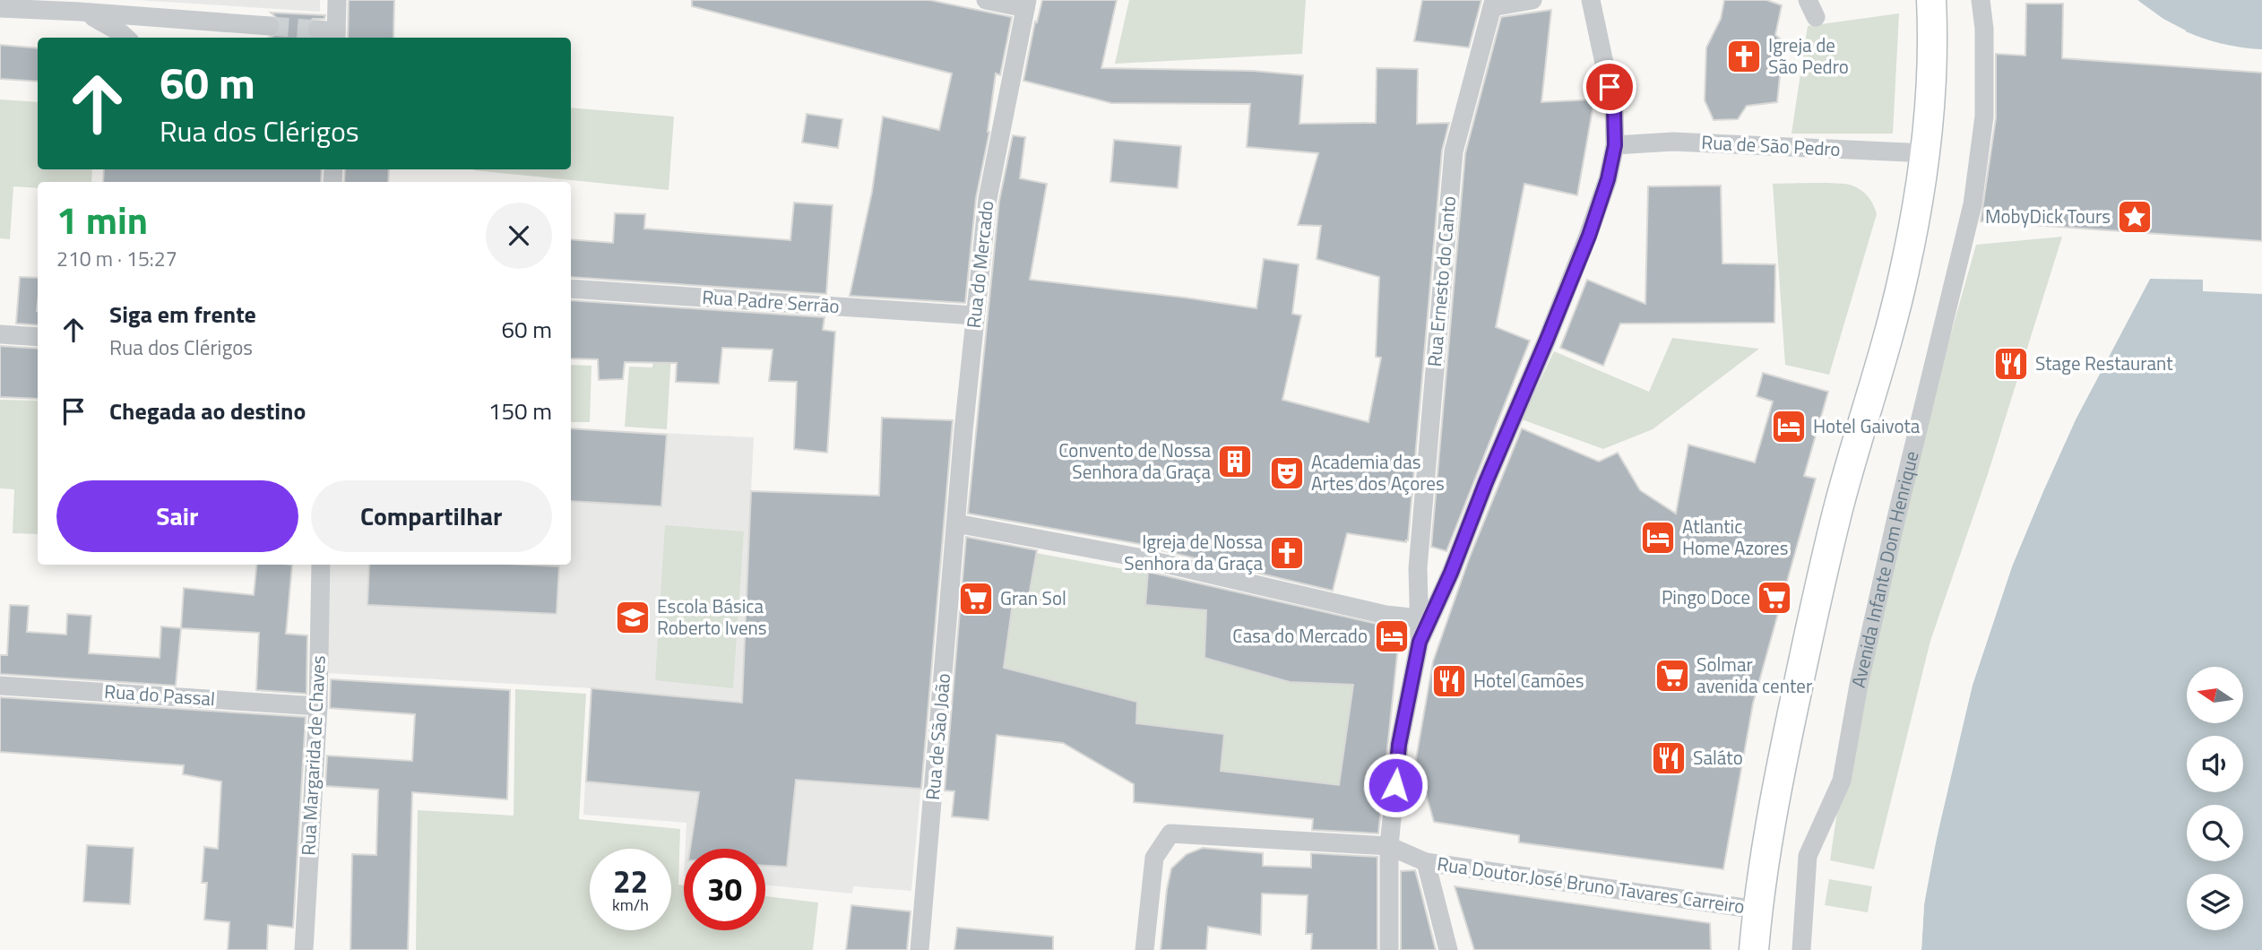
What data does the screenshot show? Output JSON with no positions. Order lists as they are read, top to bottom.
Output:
{
  "streets": {
    "street": [
      "Rua de São Pedro",
      "Rua do Mercado",
      "Rua Ernesto do Canto",
      "Rua Padre Serrão",
      "Avenida Infante Dom Henrique",
      "Rua do Passal",
      "Rua de São João",
      "Rua Margarida de Chaves",
      "Rua Doutor.José Bruno Tavares Carreiro"
    ]
  },
  "crossings": [
    ["Rua do Mercado", "Rua Padre Serrão"],
    ["Rua do Mercado", "Rua de São João"],
    ["Rua do Passal", "Rua Margarida de Chaves"]
  ],
  "places": {
    "church": ["Igreja de São Pedro", "Igreja de Nossa Senhora da Graça"],
    "place": ["MobyDick Tours"],
    "restaurant": ["Stage Restaurant", "Hotel Camões", "Saláto"],
    "hotel": ["Hotel Gaivota", "Atlantic Home Azores", "Casa do Mercado"],
    "building": ["Convento de Nossa Senhora da Graça"],
    "theatre": ["Academia das Artes dos Açores"],
    "supermarket": ["Pingo Doce", "Gran Sol", "Solmar avenida center"],
    "school or university": ["Escola Básica Roberto Ivens"]
  },
  "north": "left",
  "page": {
    "turn": ["60 m", "Rua dos Clérigos"],
    "heading": ["1 min", "210 m · 15:27"],
    "list": [
      {
        "name": "Siga em frente",
        "note": "Rua dos Clérigos",
        "value": "60 m"
      },
      {
        "name": "Chegada ao destino",
        "value": "150 m"
      }
    ],
    "buttons": ["Sair", "Compartilhar"],
    "speed": "22 km/h",
    "limit": "30"
  }
}
